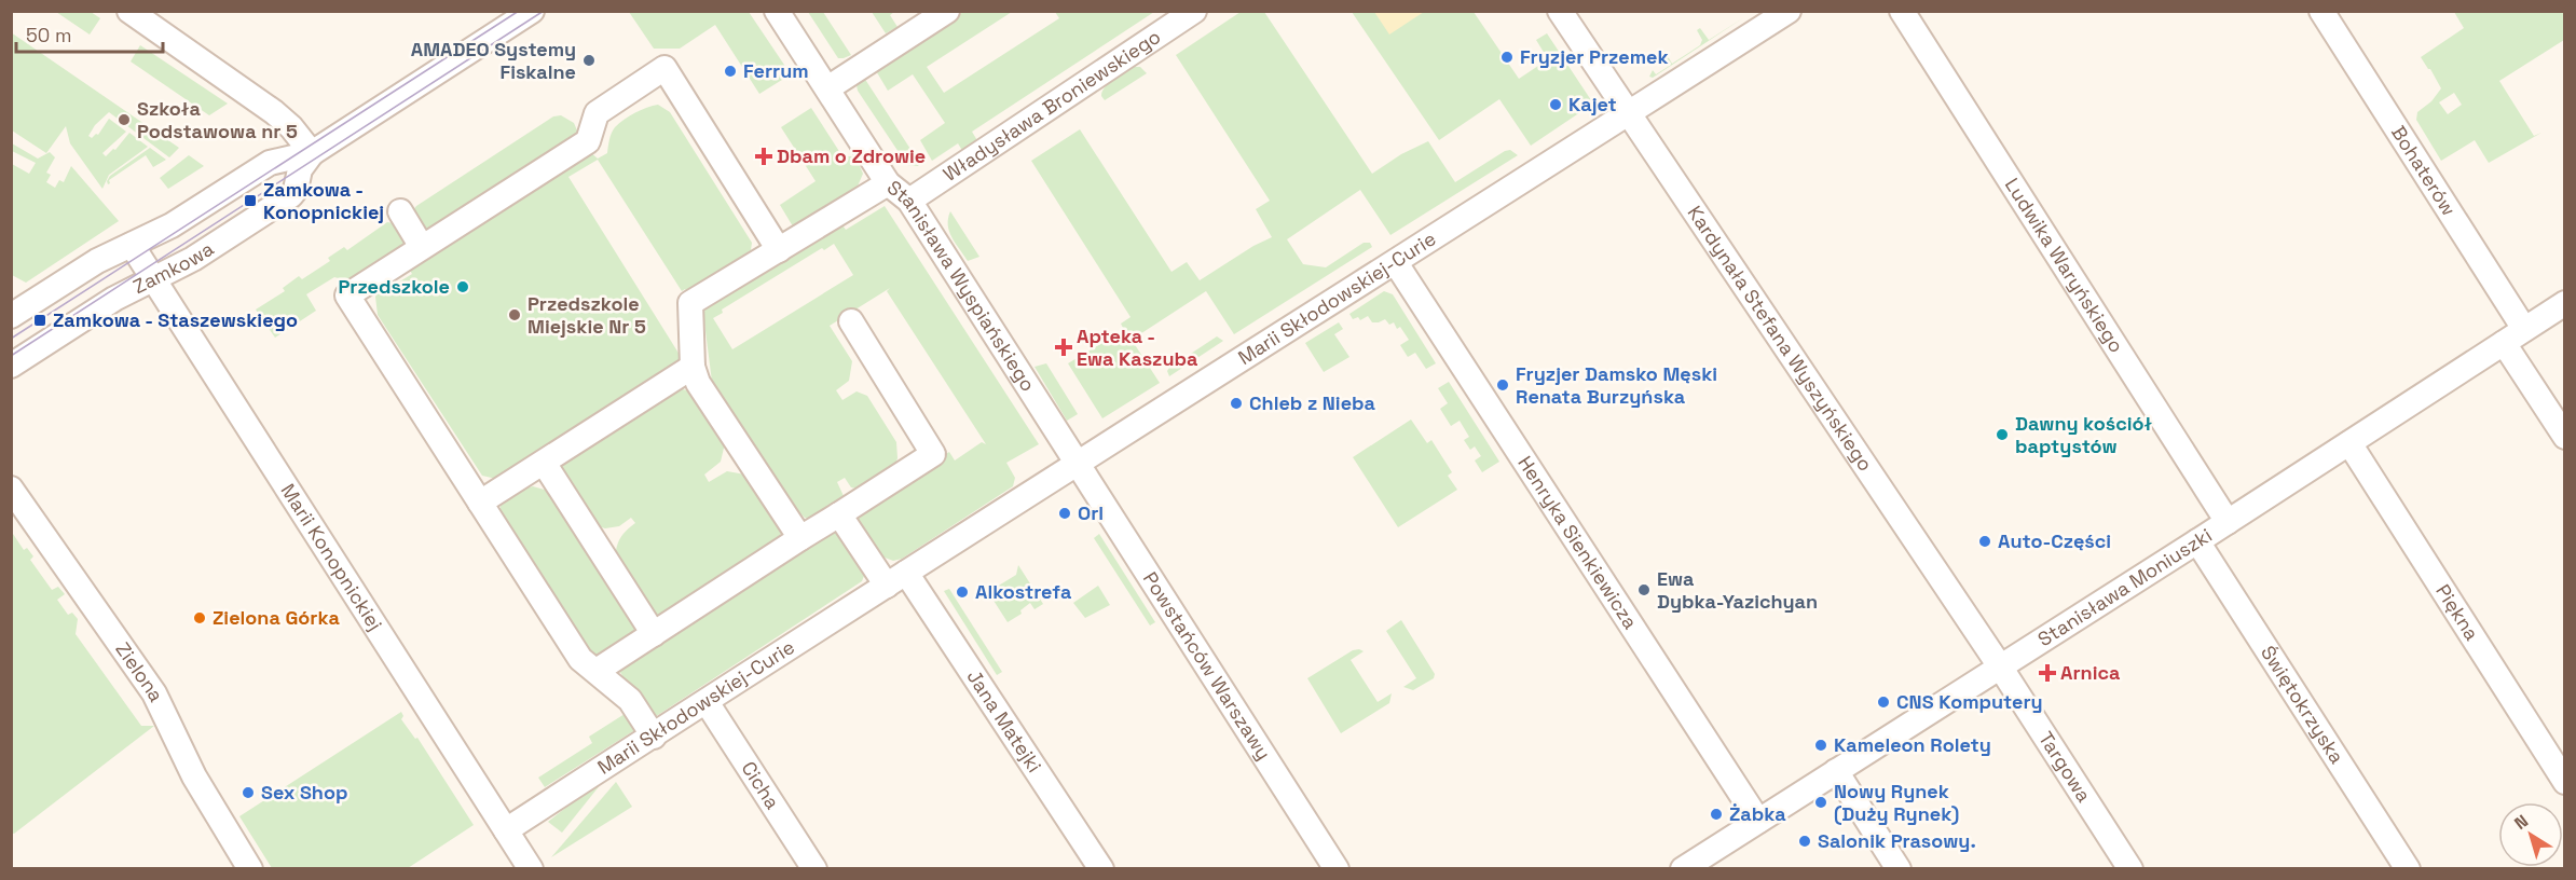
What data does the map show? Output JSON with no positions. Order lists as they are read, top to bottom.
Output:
{
  "streets": {
    "street": [
      "Władysława Broniewskiego",
      "Bohaterów",
      "Ludwika Waryńskiego",
      "Zamkowa",
      "Stanisława Wyspiańskiego",
      "Marii Skłodowskiej-Curie",
      "Kardynała Stefana Wyszyńskiego",
      "Henryka Sienkiewicza",
      "Marii Konopnickiej",
      "Stanisława Moniuszki",
      "Piękna",
      "Powstańców Warszawy",
      "Zielona",
      "Świętokrzyska",
      "Jana Matejki",
      "Targowa",
      "Cicha"
    ]
  },
  "crossings": [
    ["Władysława Broniewskiego", "Stanisława Wyspiańskiego"],
    ["Bohaterów", "Stanisława Moniuszki"],
    ["Ludwika Waryńskiego", "Stanisława Moniuszki"],
    ["Zamkowa", "Marii Konopnickiej"],
    ["Stanisława Wyspiańskiego", "Marii Skłodowskiej-Curie"],
    ["Stanisława Wyspiańskiego", "Powstańców Warszawy"],
    ["Marii Skłodowskiej-Curie", "Kardynała Stefana Wyszyńskiego"],
    ["Marii Skłodowskiej-Curie", "Henryka Sienkiewicza"],
    ["Marii Skłodowskiej-Curie", "Marii Konopnickiej"],
    ["Marii Skłodowskiej-Curie", "Powstańców Warszawy"],
    ["Marii Skłodowskiej-Curie", "Jana Matejki"],
    ["Marii Skłodowskiej-Curie", "Cicha"],
    ["Kardynała Stefana Wyszyńskiego", "Stanisława Moniuszki"],
    ["Kardynała Stefana Wyszyńskiego", "Targowa"],
    ["Henryka Sienkiewicza", "Stanisława Moniuszki"],
    ["Stanisława Moniuszki", "Piękna"],
    ["Stanisława Moniuszki", "Świętokrzyska"],
    ["Stanisława Moniuszki", "Targowa"]
  ],
  "places": {
    "other": [
      "Fryzjer Przemek",
      "AMADEO Systemy Fiskalne",
      "Ferrum",
      "Kajet",
      "Szkoła Podstawowa nr 5",
      "Przedszkole",
      "Przedszkole Miejskie Nr 5",
      "Fryzjer Damsko Męski Renata Burzyńska",
      "Chleb z Nieba",
      "Dawny kościół baptystów",
      "Orl",
      "Auto-Części",
      "Ewa Dybka-Yazichyan",
      "Alkostrefa",
      "Zielona Górka",
      "CNS Komputery",
      "Kameleon Rolety",
      "Sex Shop",
      "Nowy Rynek (Duży Rynek)",
      "Żabka",
      "Salonik Prasowy."
    ],
    "health": ["Dbam o Zdrowie", "Apteka - Ewa Kaszuba", "Arnica"],
    "transit": ["Zamkowa - Konopnickiej", "Zamkowa - Staszewskiego"]
  },
  "scale_bar": "50 m",
  "north": "top left"
}
